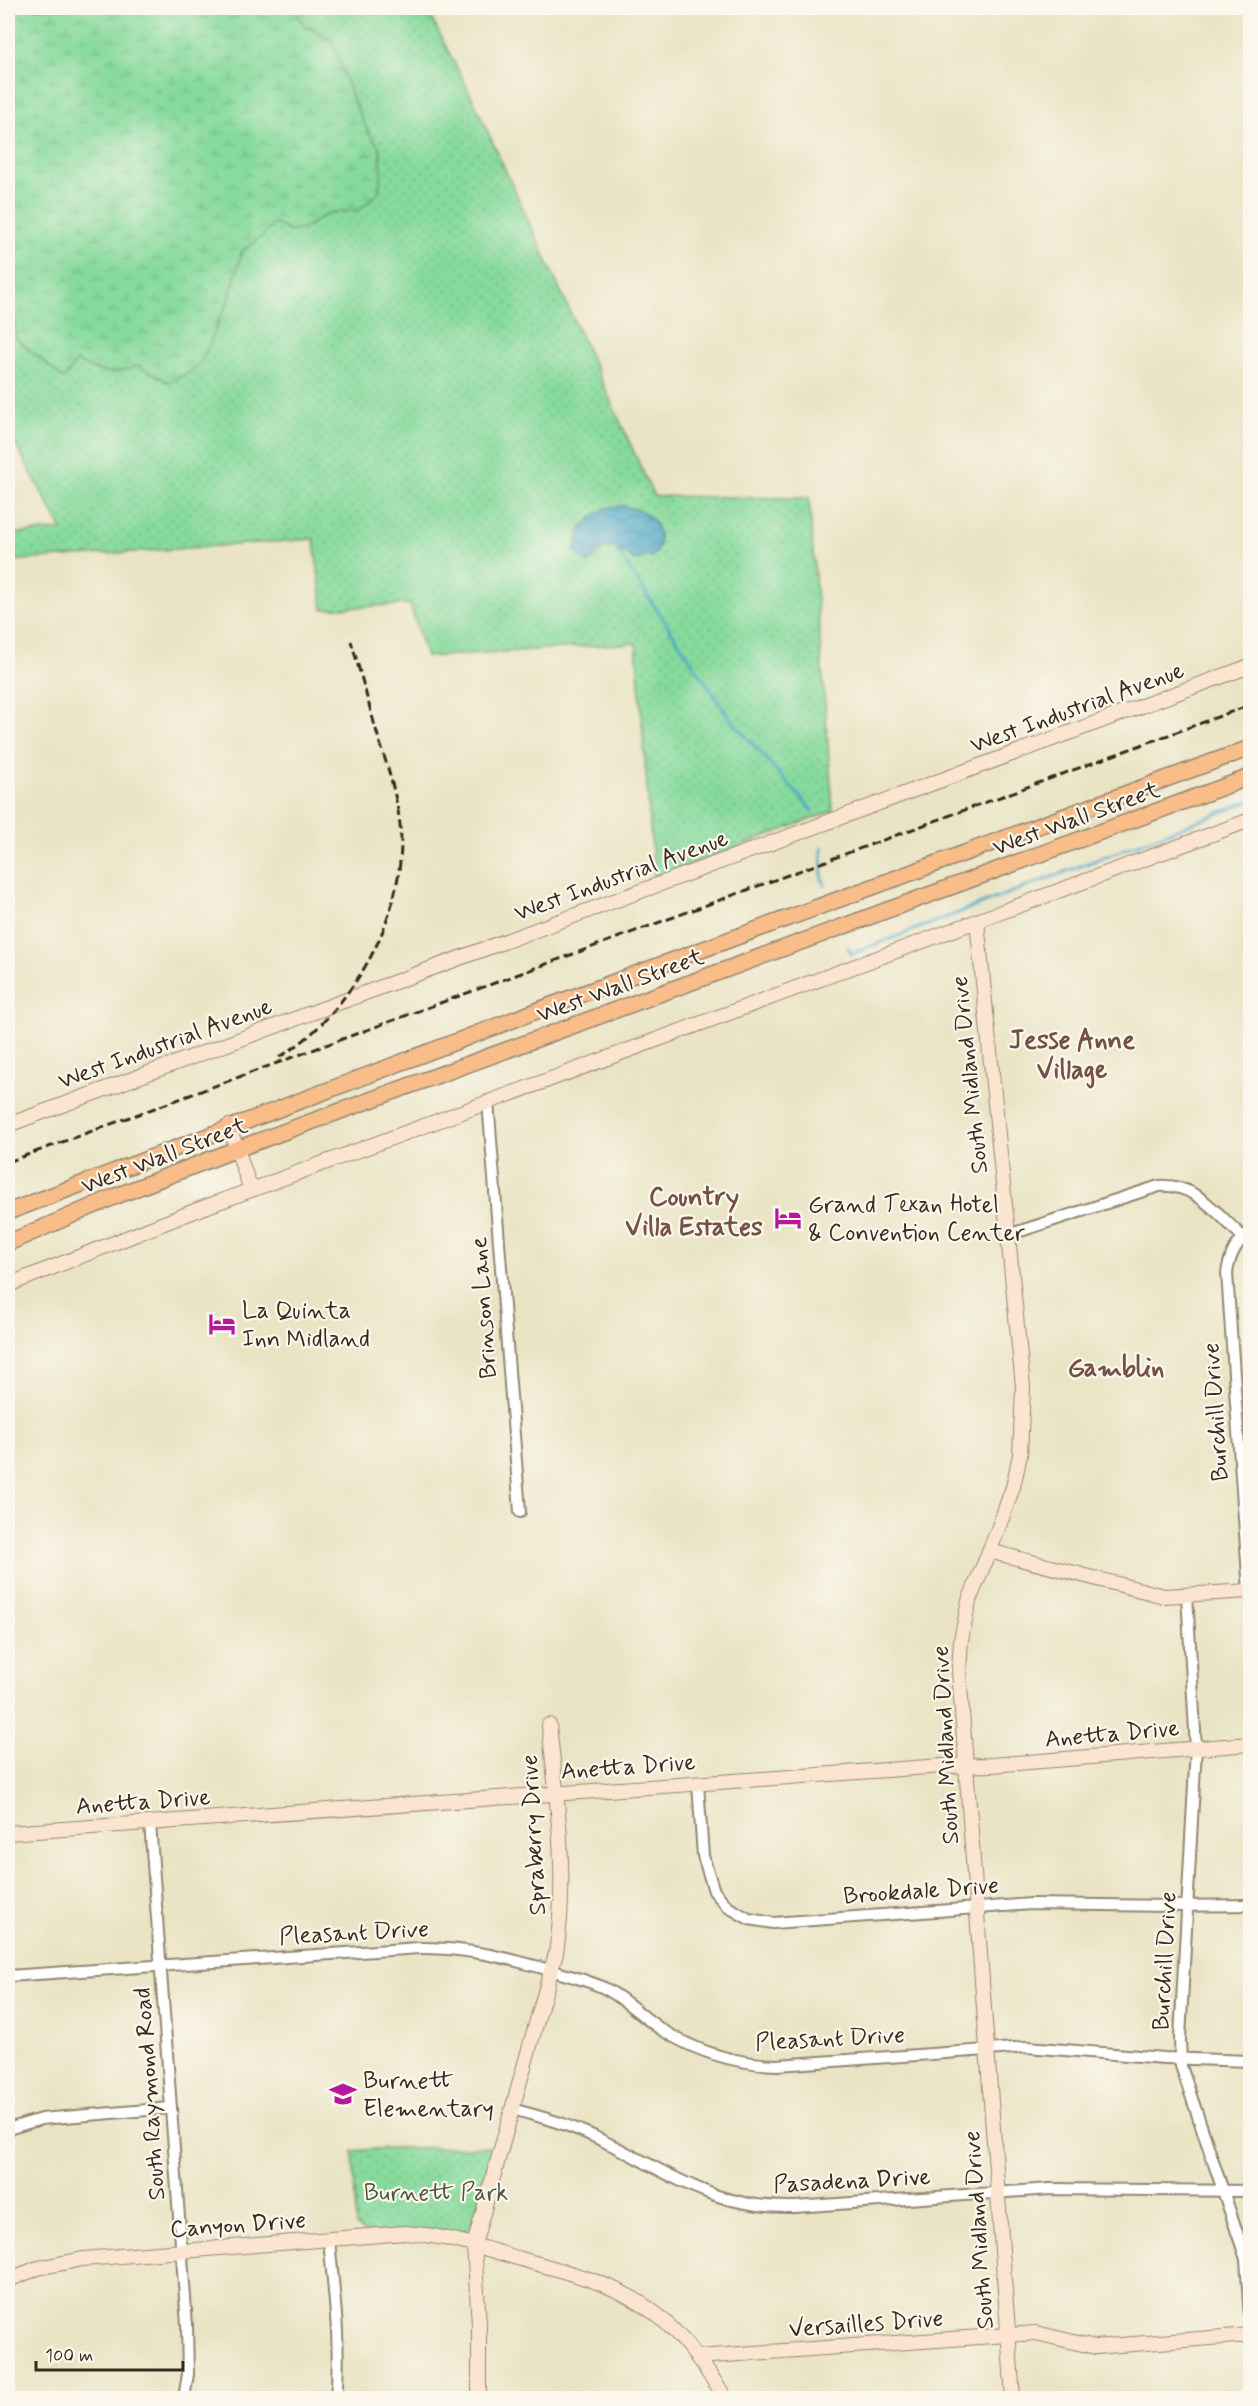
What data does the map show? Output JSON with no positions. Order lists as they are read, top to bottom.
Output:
{
  "streets": {
    "main road": ["West Wall Street"],
    "street": [
      "West Industrial Avenue",
      "South Midland Drive",
      "Brinson Lane",
      "Burchill Drive",
      "Anetta Drive",
      "Spraberry Drive",
      "Brookdale Drive",
      "Pleasant Drive",
      "South Raymond Road",
      "Pasadena Drive",
      "Canyon Drive",
      "Versailles Drive"
    ]
  },
  "crossings": [
    ["South Midland Drive", "Anetta Drive"],
    ["South Midland Drive", "Brookdale Drive"],
    ["South Midland Drive", "Pleasant Drive"],
    ["South Midland Drive", "Pasadena Drive"],
    ["South Midland Drive", "Versailles Drive"],
    ["Burchill Drive", "Anetta Drive"],
    ["Burchill Drive", "Brookdale Drive"],
    ["Burchill Drive", "Pleasant Drive"],
    ["Burchill Drive", "Pasadena Drive"],
    ["Anetta Drive", "Spraberry Drive"],
    ["Anetta Drive", "Brookdale Drive"],
    ["Anetta Drive", "South Raymond Road"],
    ["Spraberry Drive", "Pleasant Drive"],
    ["Spraberry Drive", "Pasadena Drive"],
    ["Spraberry Drive", "Canyon Drive"],
    ["Pleasant Drive", "South Raymond Road"],
    ["South Raymond Road", "Canyon Drive"],
    ["Canyon Drive", "Versailles Drive"]
  ],
  "districts": ["Jesse Anne Village", "Country Villa Estates", "Gamblin"],
  "parks": ["Burnett Park"],
  "places": {
    "hotel": ["Grand Texan Hotel & Convention Center", "La Quinta Inn Midland"],
    "school or university": ["Burnett Elementary"]
  },
  "scale_bar": "100 m"
}
